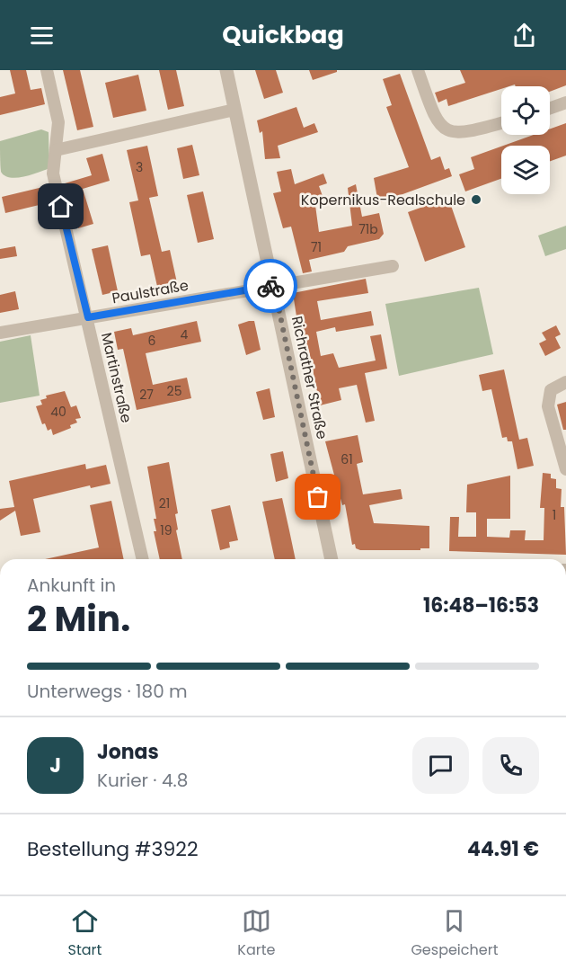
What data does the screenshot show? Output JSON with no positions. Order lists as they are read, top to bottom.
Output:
{
  "streets": {
    "street": ["Paulstraße", "Martinstraße", "Richrather Straße"]
  },
  "crossings": [
    ["Paulstraße", "Martinstraße"],
    ["Paulstraße", "Richrather Straße"]
  ],
  "places": ["Kopernikus-Realschule"],
  "house_numbers": [
    "3",
    "71b",
    "71",
    "4",
    "6",
    "25",
    "27",
    "40",
    "61",
    "21",
    "1",
    "19"
  ],
  "page": {
    "header": "Quickbag",
    "heading": ["2 Min.", "Ankunft in", "16:48–16:53"],
    "panel": [
      "Jonas",
      "Kurier · 4.8",
      "Bestellung #3922",
      "44.91 €"
    ],
    "bar": "Unterwegs · 180 m",
    "round": "J",
    "tabs": ["Start", "Karte", "Gespeichert"]
  }
}
